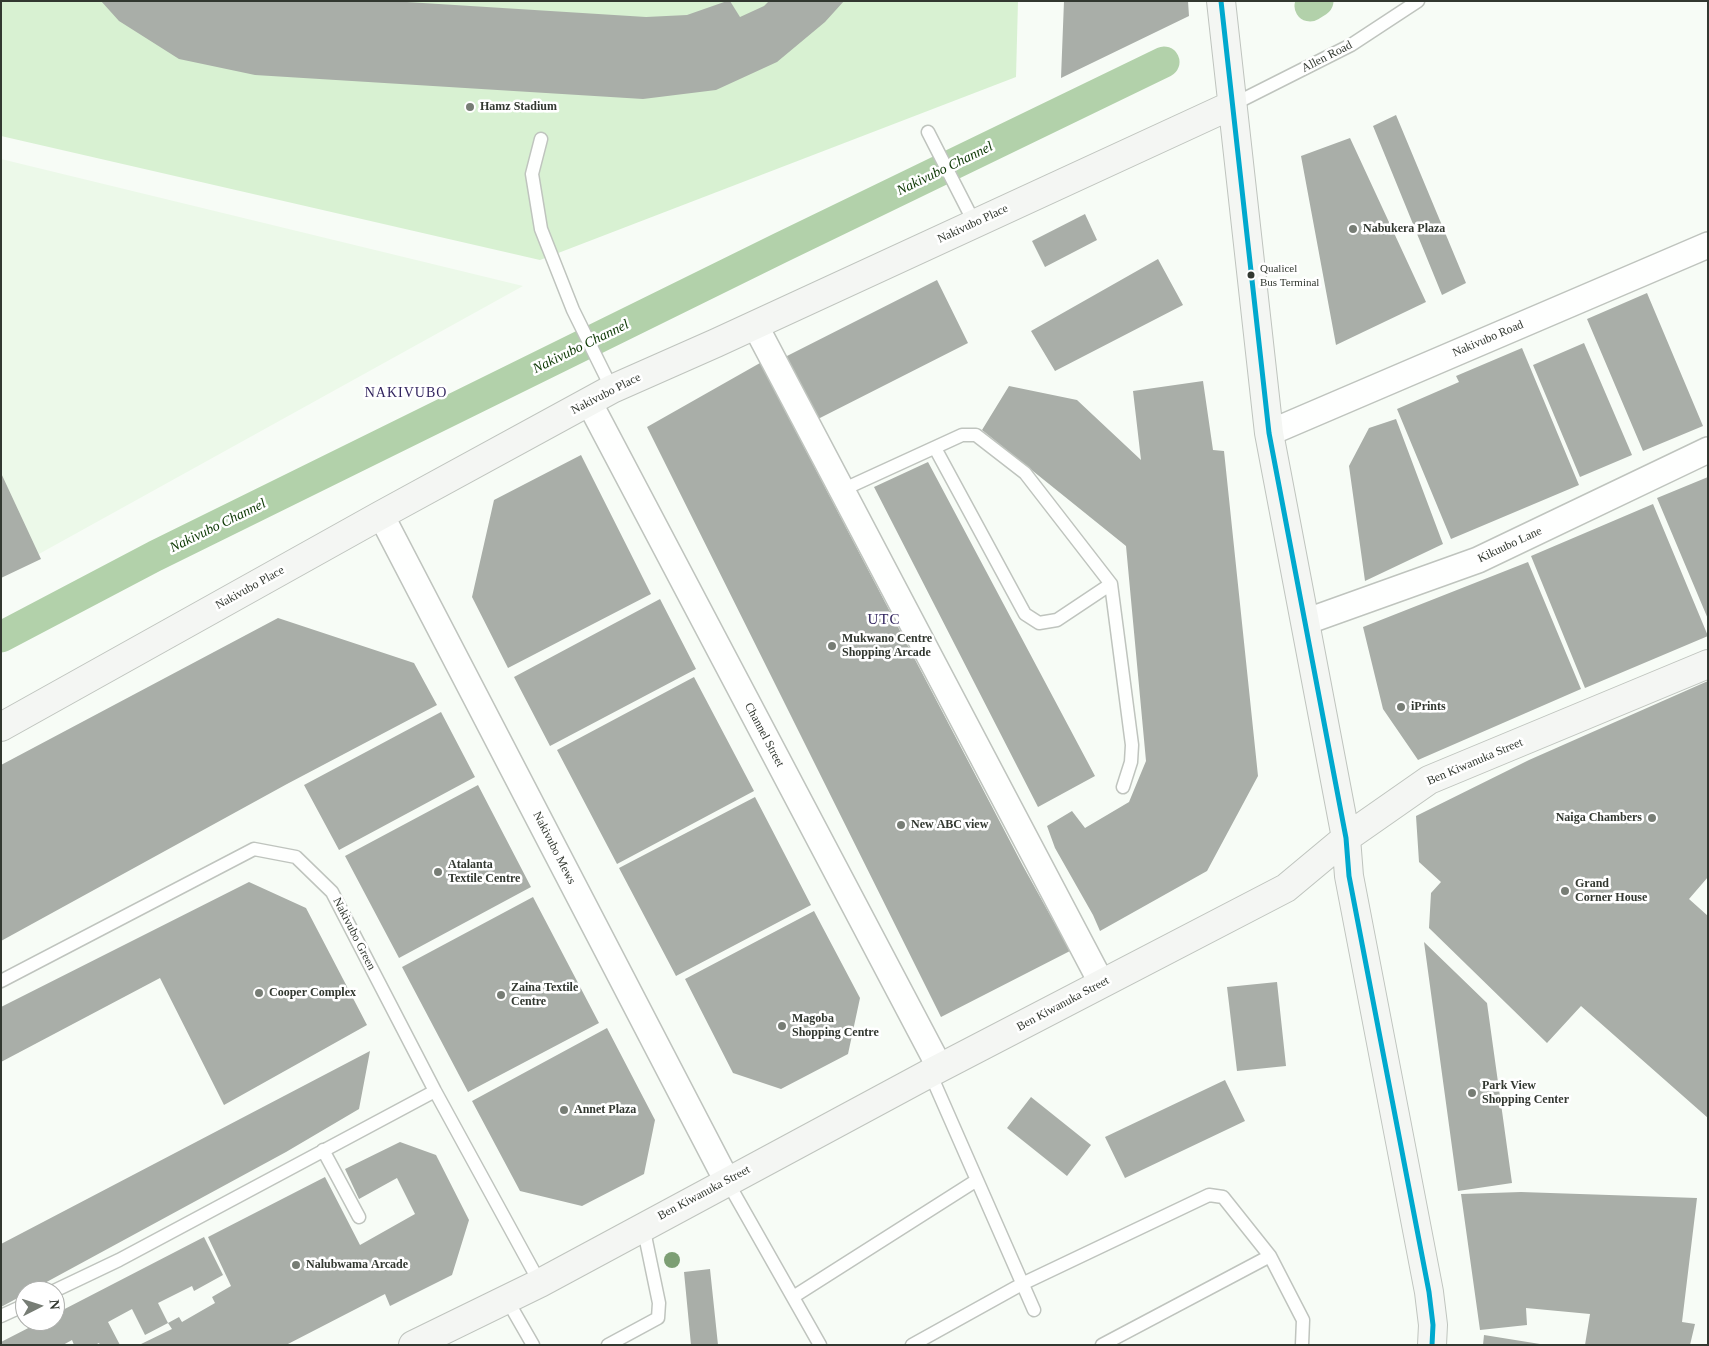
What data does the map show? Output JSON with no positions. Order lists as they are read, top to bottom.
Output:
{
  "streets": {
    "main road": ["Nakivubo Place", "Ben Kiwanuka Street"],
    "street": [
      "Nakivubo Road",
      "Kikuubo Lane",
      "Channel Street",
      "Nakivubo Mews"
    ],
    "lane": ["Allen Road", "Nakivubo Green"]
  },
  "crossings": [
    ["Allen Road", "Nakivubo Place"],
    ["Nakivubo Place", "Channel Street"],
    ["Nakivubo Place", "Nakivubo Mews"],
    ["Channel Street", "Ben Kiwanuka Street"],
    ["Ben Kiwanuka Street", "Nakivubo Mews"],
    ["Ben Kiwanuka Street", "Nakivubo Green"]
  ],
  "districts": ["NAKIVUBO", "UTC"],
  "water": ["Nakivubo Channel"],
  "places": [
    "Hamz Stadium",
    "Nabukera Plaza",
    "Qualicel Bus Terminal",
    "Mukwano Centre Shopping Arcade",
    "iPrints",
    "Naiga Chambers",
    "New ABC view",
    "Atalanta Textile Centre",
    "Grand Corner House",
    "Cooper Complex",
    "Zaina Textile Centre",
    "Magoba Shopping Centre",
    "Park View Shopping Center",
    "Annet Plaza",
    "Nalubwama Arcade"
  ],
  "north": "right"
}
